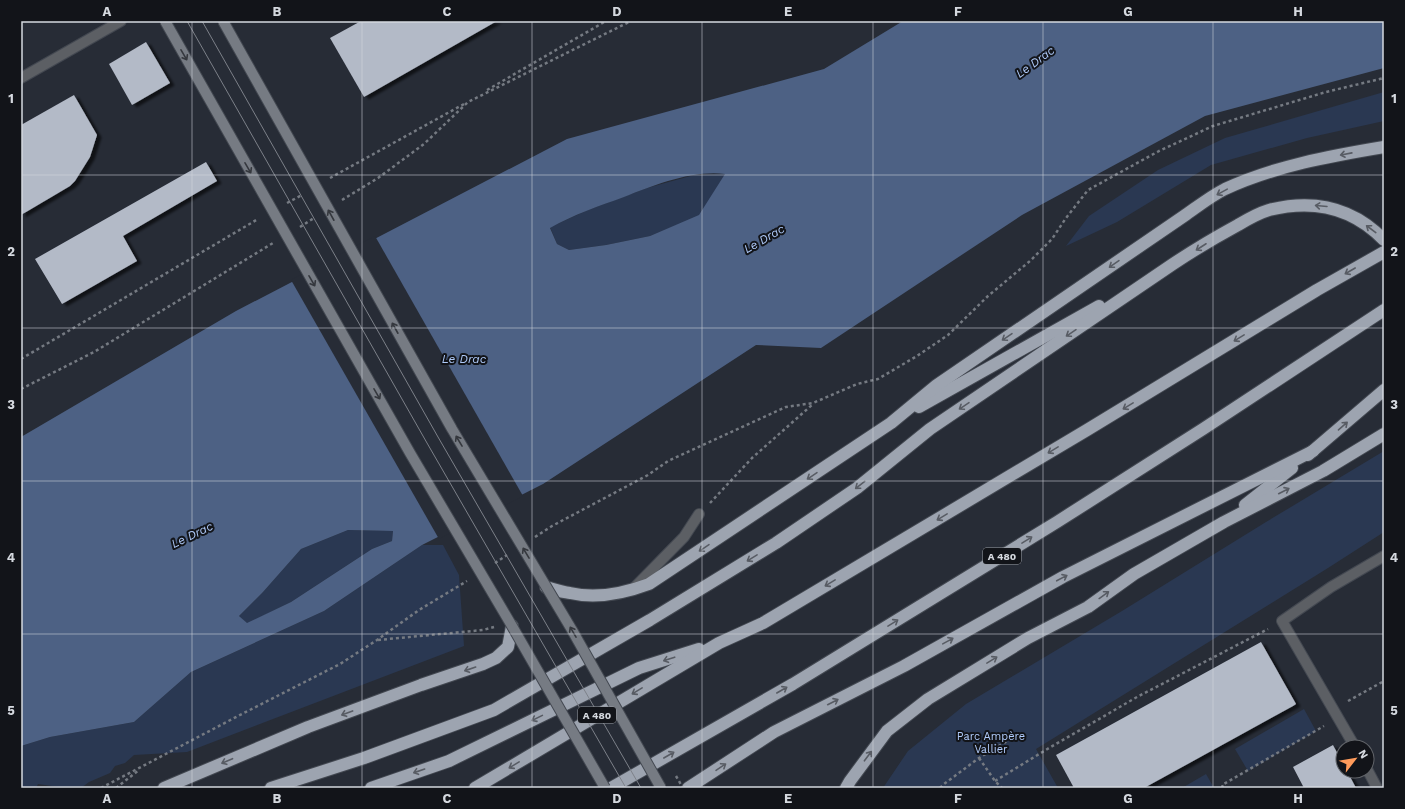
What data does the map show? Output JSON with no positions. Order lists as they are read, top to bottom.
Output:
{
  "streets": {
    "highway": ["A 480"]
  },
  "water": ["Le Drac"],
  "parks": ["Parc Ampère Vallier"],
  "north": "top right",
  "grid": {
    "columns": [
      "A",
      "B",
      "C",
      "D",
      "E",
      "F",
      "G",
      "H"
    ],
    "rows": [
      "1",
      "2",
      "3",
      "4",
      "5"
    ]
  }
}
